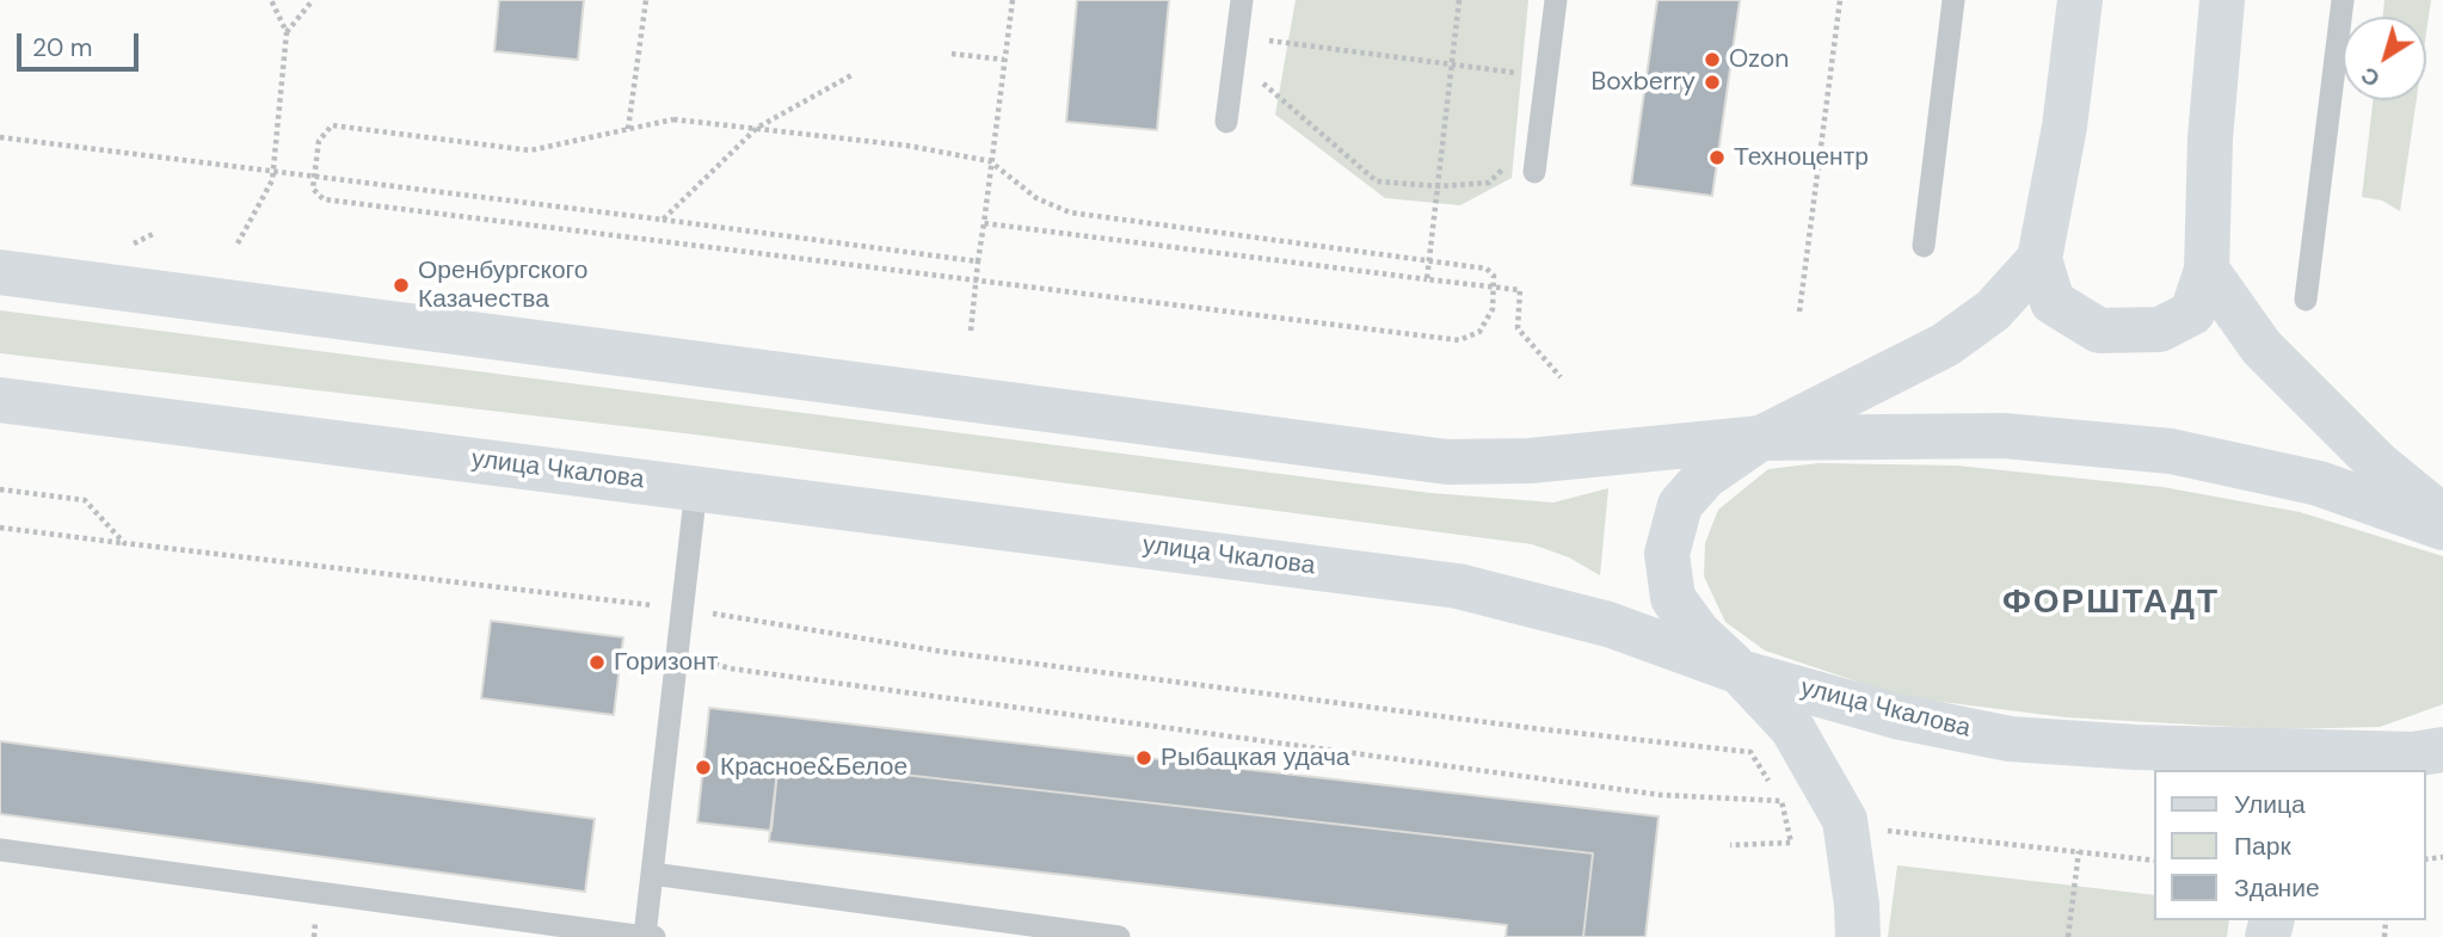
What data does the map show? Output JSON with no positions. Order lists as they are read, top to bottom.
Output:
{
  "streets": {
    "main road": ["улица Чкалова"]
  },
  "districts": ["ФОРШТАДТ"],
  "places": [
    "Ozon",
    "Boxberry",
    "Техноцентр",
    "Оренбургского Казачества",
    "Горизонт",
    "Рыбацкая удача",
    "Красное&Белое"
  ],
  "legend": ["Улица", "Парк", "Здание"],
  "scale_bar": "20 m",
  "north": "bottom left"
}
